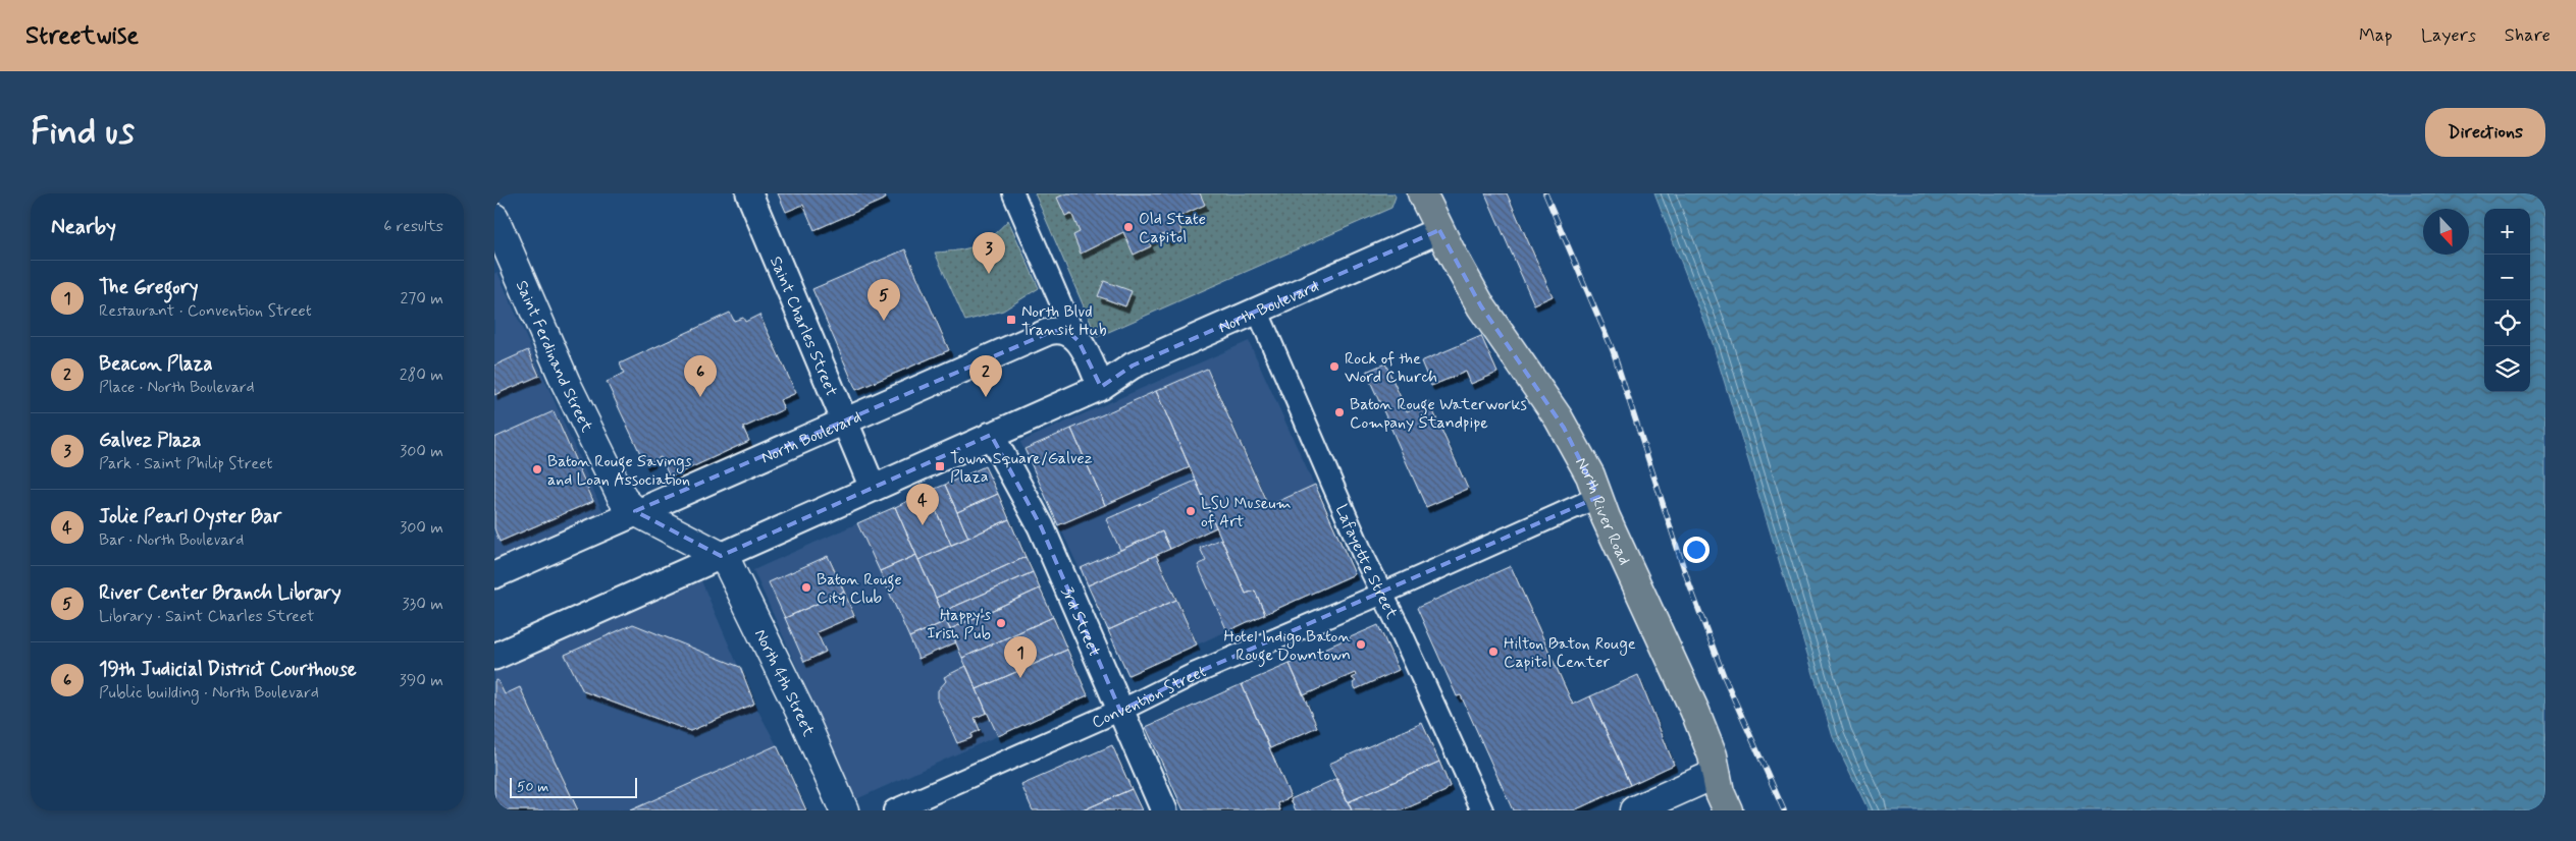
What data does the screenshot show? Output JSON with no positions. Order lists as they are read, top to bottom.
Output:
{
  "streets": {
    "main road": ["Saint Ferdinand Street", "North River Road", "North 4th Street"],
    "street": [
      "North Boulevard",
      "Saint Charles Street",
      "Lafayette Street",
      "3rd Street",
      "Convention Street"
    ]
  },
  "crossings": [
    ["North Boulevard", "Saint Charles Street"],
    ["North Boulevard", "Saint Ferdinand Street"],
    ["North Boulevard", "North River Road"],
    ["North Boulevard", "Lafayette Street"],
    ["North Boulevard", "3rd Street"],
    ["North Boulevard", "North 4th Street"],
    ["Saint Ferdinand Street", "North 4th Street"],
    ["North River Road", "Convention Street"],
    ["Lafayette Street", "Convention Street"],
    ["3rd Street", "Convention Street"]
  ],
  "places": {
    "other": [
      "Old State Capitol",
      "Rock of the Word Church",
      "Baton Rouge Waterworks Company Standpipe",
      "Baton Rouge Savings and Loan Association",
      "LSU Museum of Art",
      "Baton Rouge City Club",
      "Happy's Irish Pub",
      "Hotel Indigo Baton Rouge Downtown",
      "Hilton Baton Rouge Capitol Center"
    ],
    "transit": ["North Blvd Transit Hub", "Town Square/Galvez Plaza"]
  },
  "scale_bar": "50 m",
  "north": "bottom",
  "page": {
    "header": "Streetwise",
    "nav": ["Map", "Layers", "Share"],
    "buttons": "Directions",
    "title": "Find us",
    "heading": ["Nearby", "6 results"],
    "map_buttons": ["+", "−"],
    "pins": [
      "3",
      "5",
      "2",
      "6",
      "4",
      "1"
    ],
    "list": [
      {
        "mark": "1",
        "name": "The Gregory",
        "note": "Restaurant · Convention Street",
        "value": "270 m"
      },
      {
        "mark": "2",
        "name": "Beacon Plaza",
        "note": "Place · North Boulevard",
        "value": "280 m"
      },
      {
        "mark": "3",
        "name": "Galvez Plaza",
        "note": "Park · Saint Philip Street",
        "value": "300 m"
      },
      {
        "mark": "4",
        "name": "Jolie Pearl Oyster Bar",
        "note": "Bar · North Boulevard",
        "value": "300 m"
      },
      {
        "mark": "5",
        "name": "River Center Branch Library",
        "note": "Library · Saint Charles Street",
        "value": "330 m"
      },
      {
        "mark": "6",
        "name": "19th Judicial District Courthouse",
        "note": "Public building · North Boulevard",
        "value": "390 m"
      }
    ],
    "scale": "50 m"
  }
}
